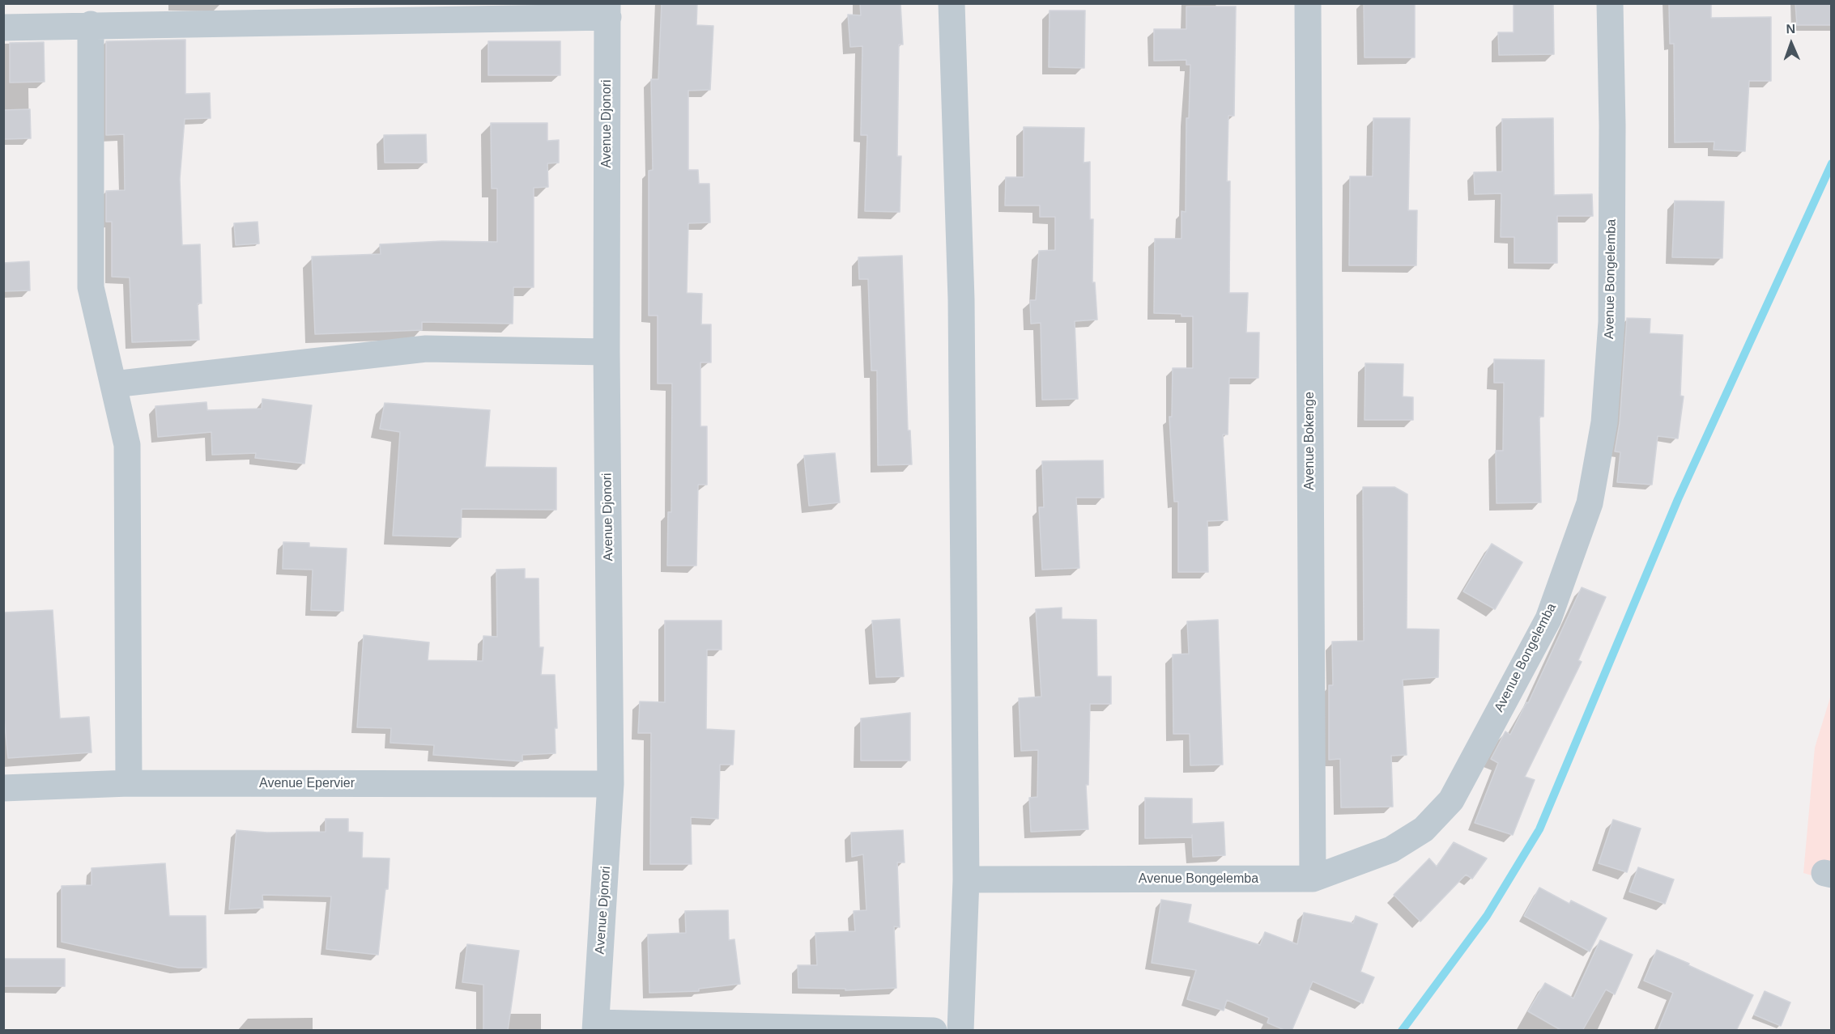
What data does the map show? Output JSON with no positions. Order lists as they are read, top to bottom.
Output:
{
  "streets": {
    "street": [
      "Avenue Djonori",
      "Avenue Bongelemba",
      "Avenue Bokenge",
      "Avenue Epervier"
    ]
  },
  "crossings": [
    ["Avenue Djonori", "Avenue Epervier"],
    ["Avenue Bongelemba", "Avenue Bokenge"]
  ],
  "north": "top"
}
